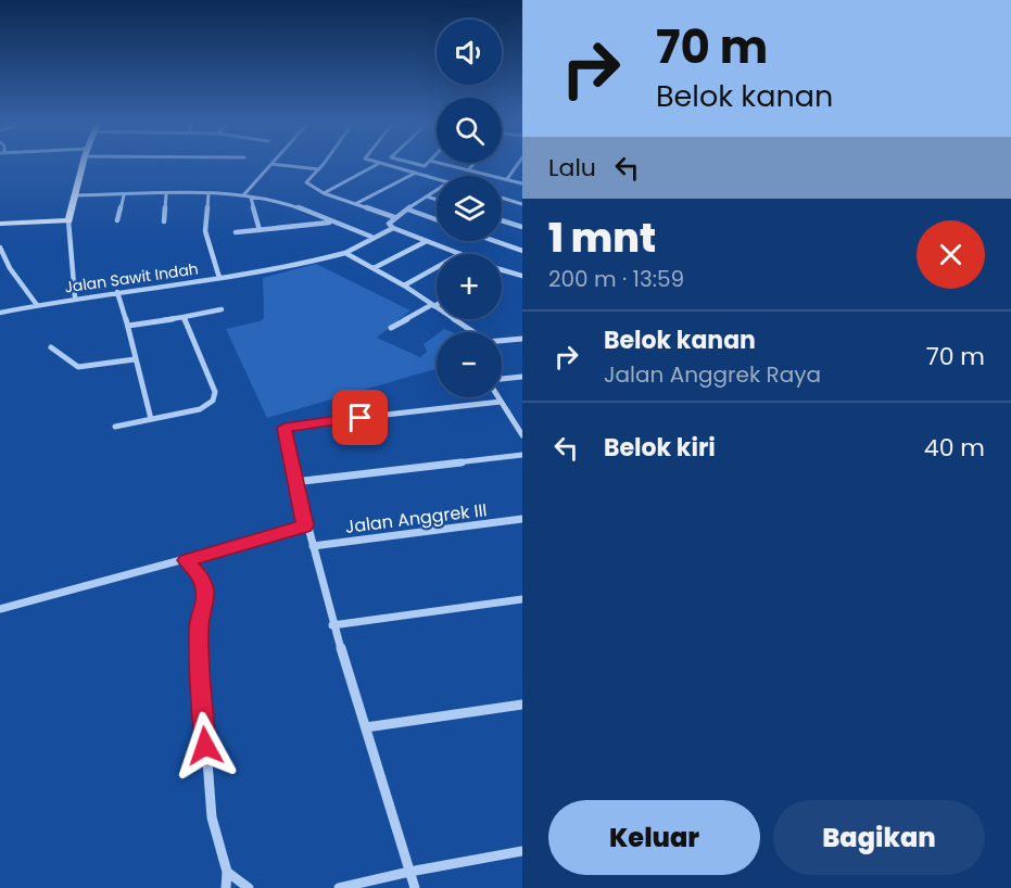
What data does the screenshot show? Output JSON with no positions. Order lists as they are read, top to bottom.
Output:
{
  "streets": {
    "street": ["Jalan Sawit Indah", "Jalan Anggrek III"]
  },
  "page": {
    "turn": ["70 m", "Belok kanan"],
    "map_buttons": ["+", "−"],
    "then": "Lalu",
    "heading": ["1 mnt", "200 m · 13:59"],
    "list": [
      {
        "name": "Belok kanan",
        "note": "Jalan Anggrek Raya",
        "value": "70 m"
      },
      {
        "name": "Belok kiri",
        "value": "40 m"
      }
    ],
    "buttons": ["Keluar", "Bagikan"]
  }
}
